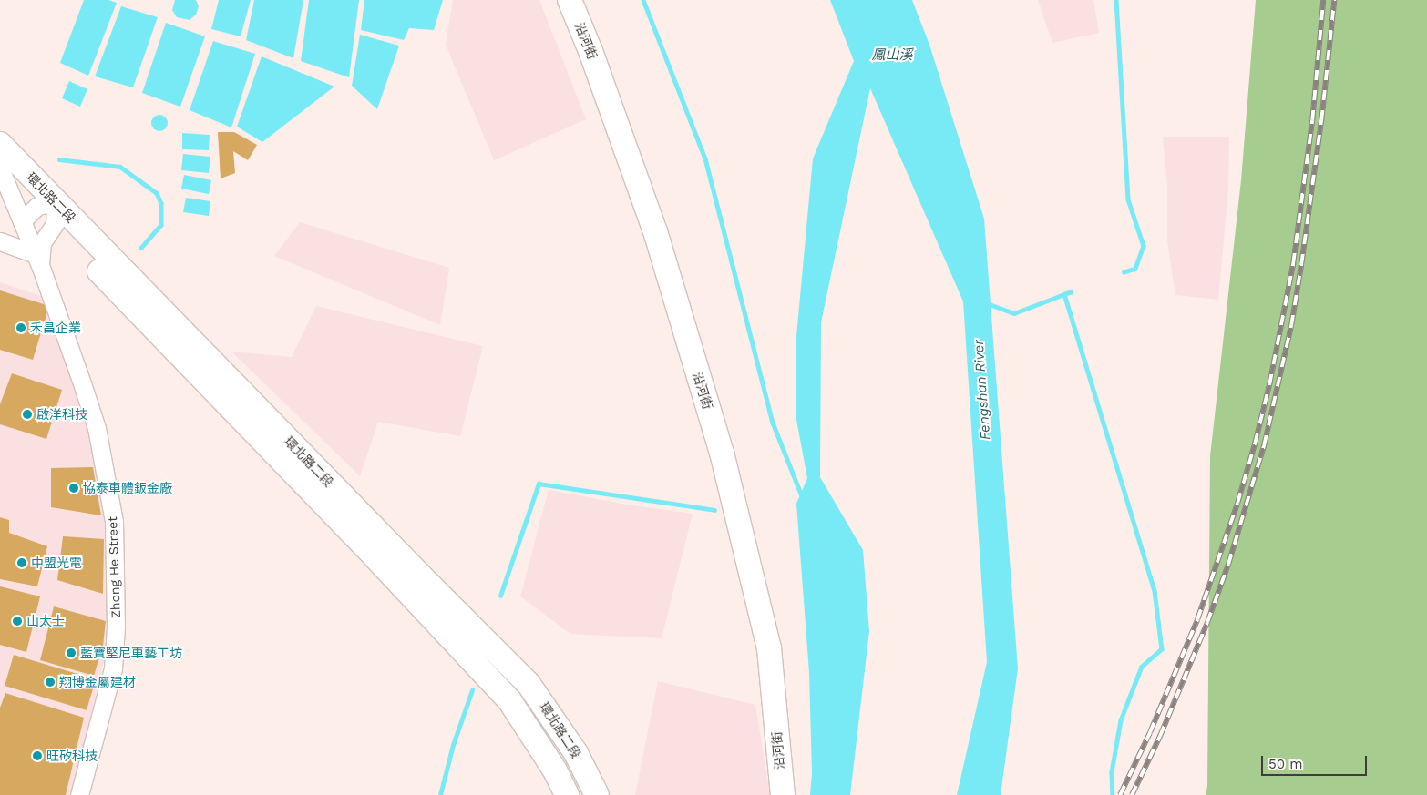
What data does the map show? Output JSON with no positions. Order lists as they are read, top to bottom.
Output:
{
  "streets": {
    "street": ["沿河街", "環北路二段", "Zhong He Street"]
  },
  "crossings": [
    ["環北路二段", "Zhong He Street"]
  ],
  "water": ["鳳山溪", "Fengshan River"],
  "places": [
    "禾昌企業",
    "啟洋科技",
    "協泰車體鈑金廠",
    "中盟光電",
    "山太士",
    "藍寶堅尼車藝工坊",
    "翔博金屬建材",
    "旺矽科技"
  ],
  "scale_bar": "50 m"
}
